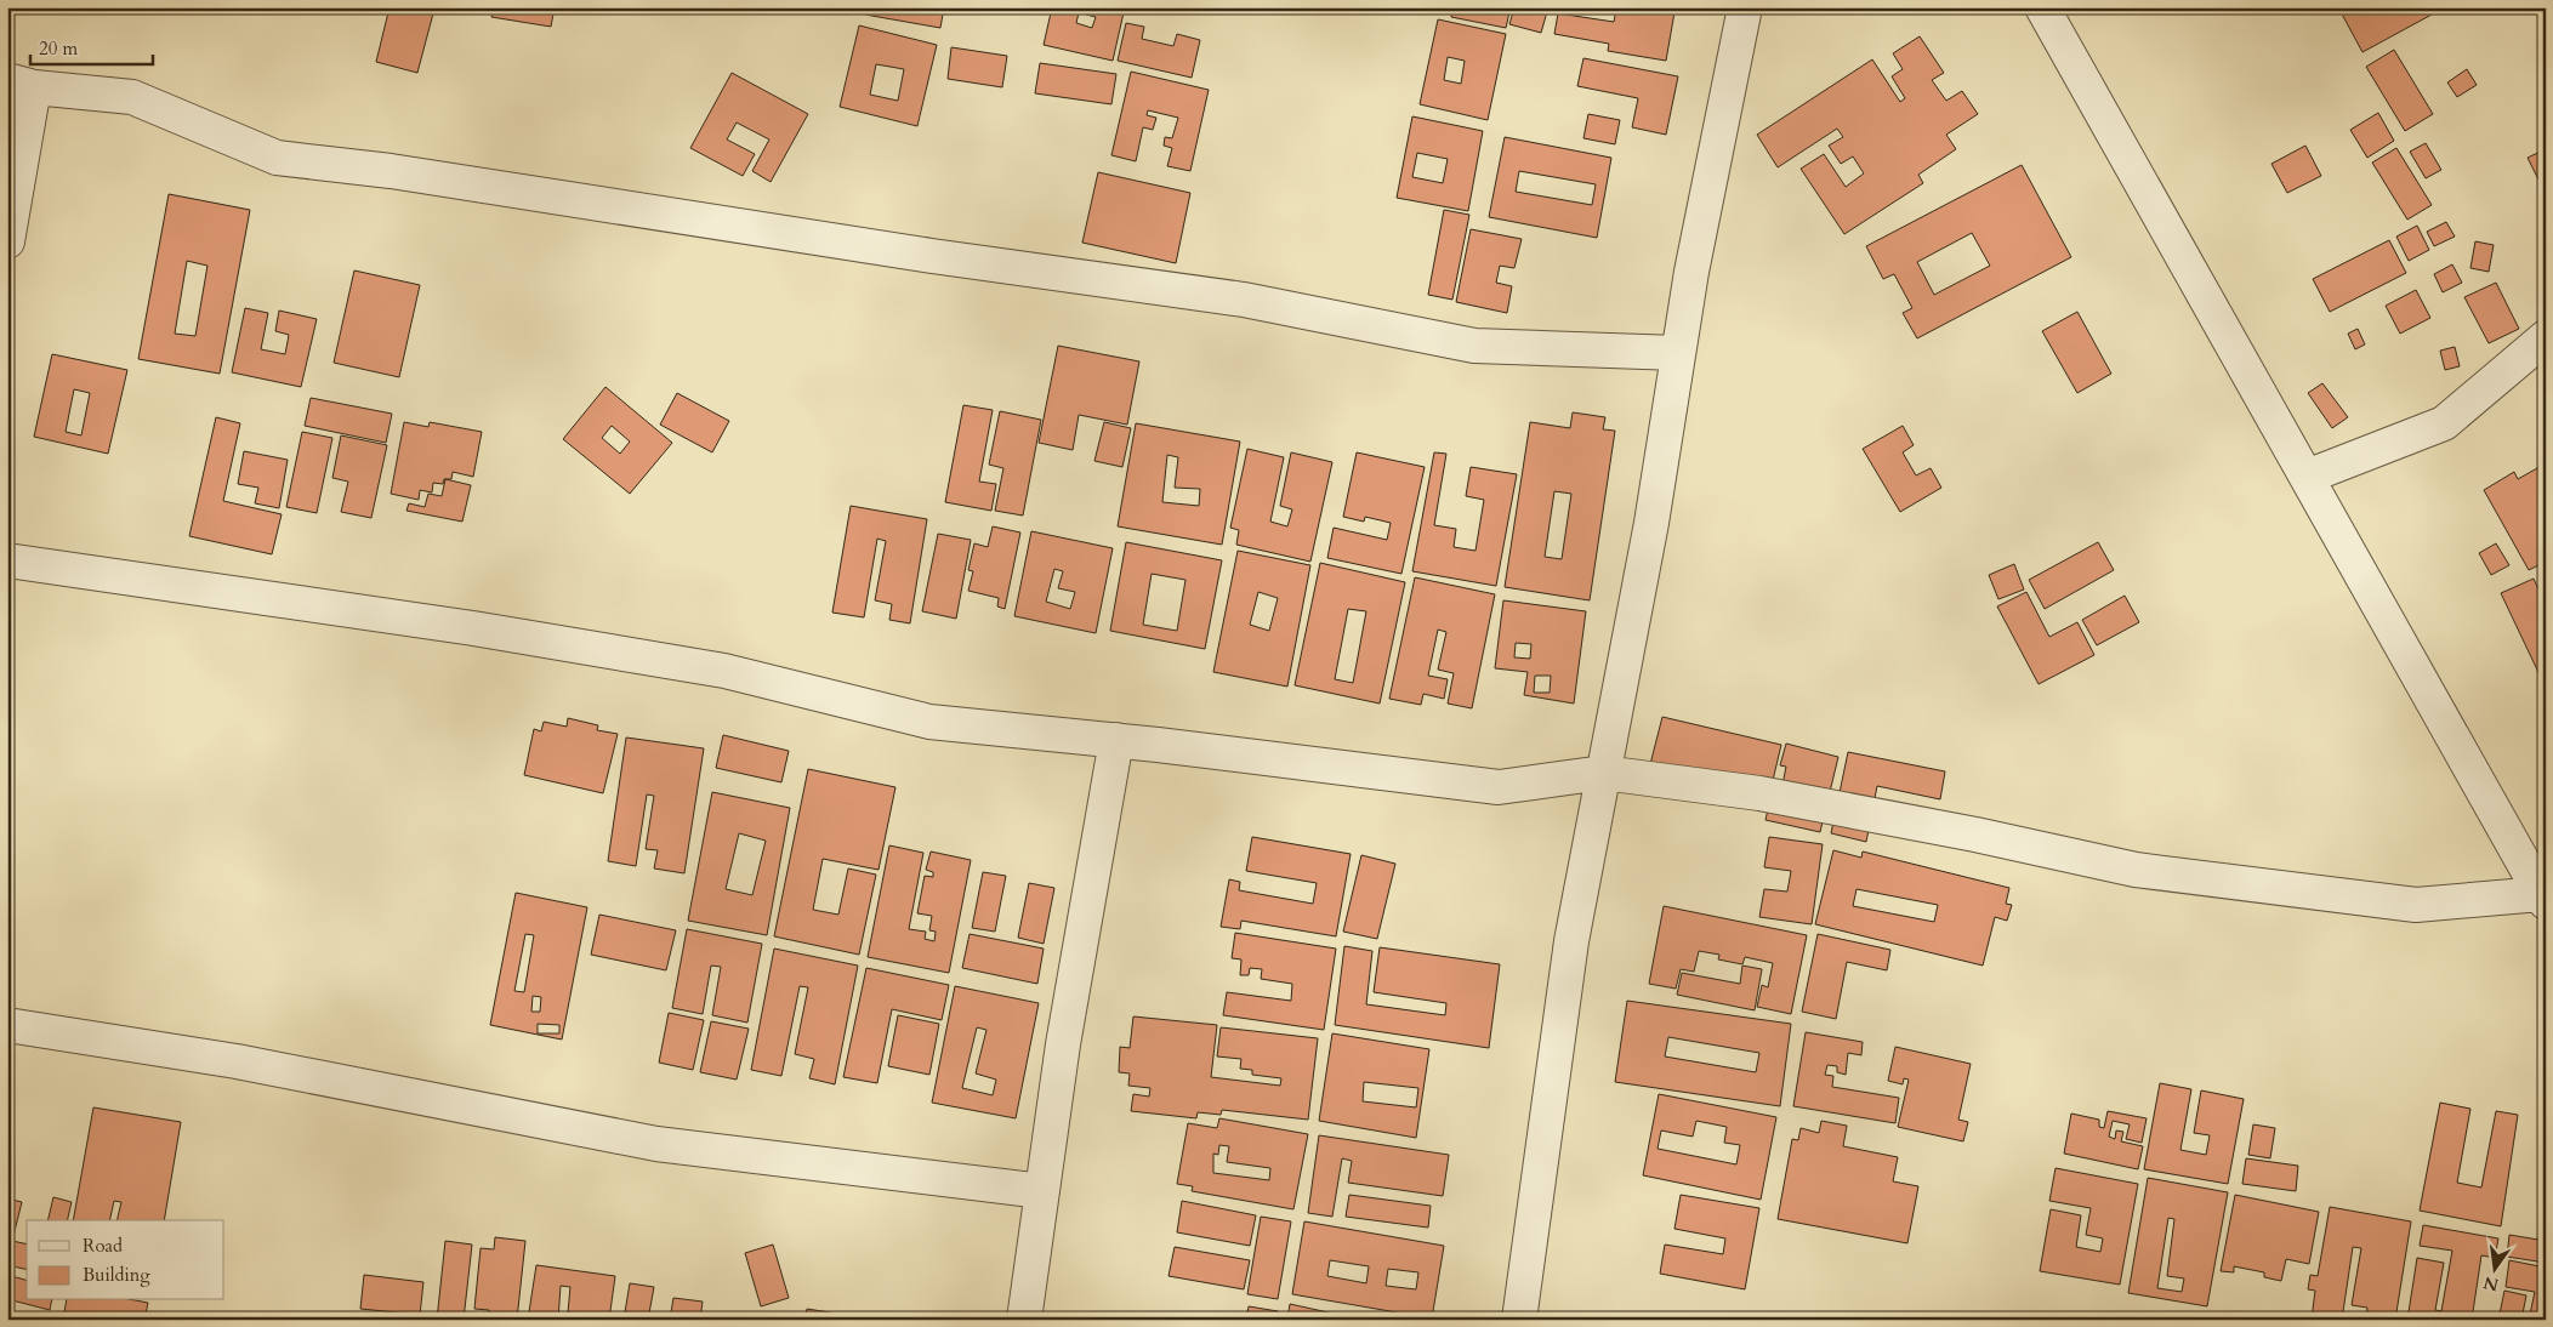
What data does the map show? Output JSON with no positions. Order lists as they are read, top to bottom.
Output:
{
  "legend": ["Road", "Building"],
  "scale_bar": "20 m",
  "north": "bottom"
}
